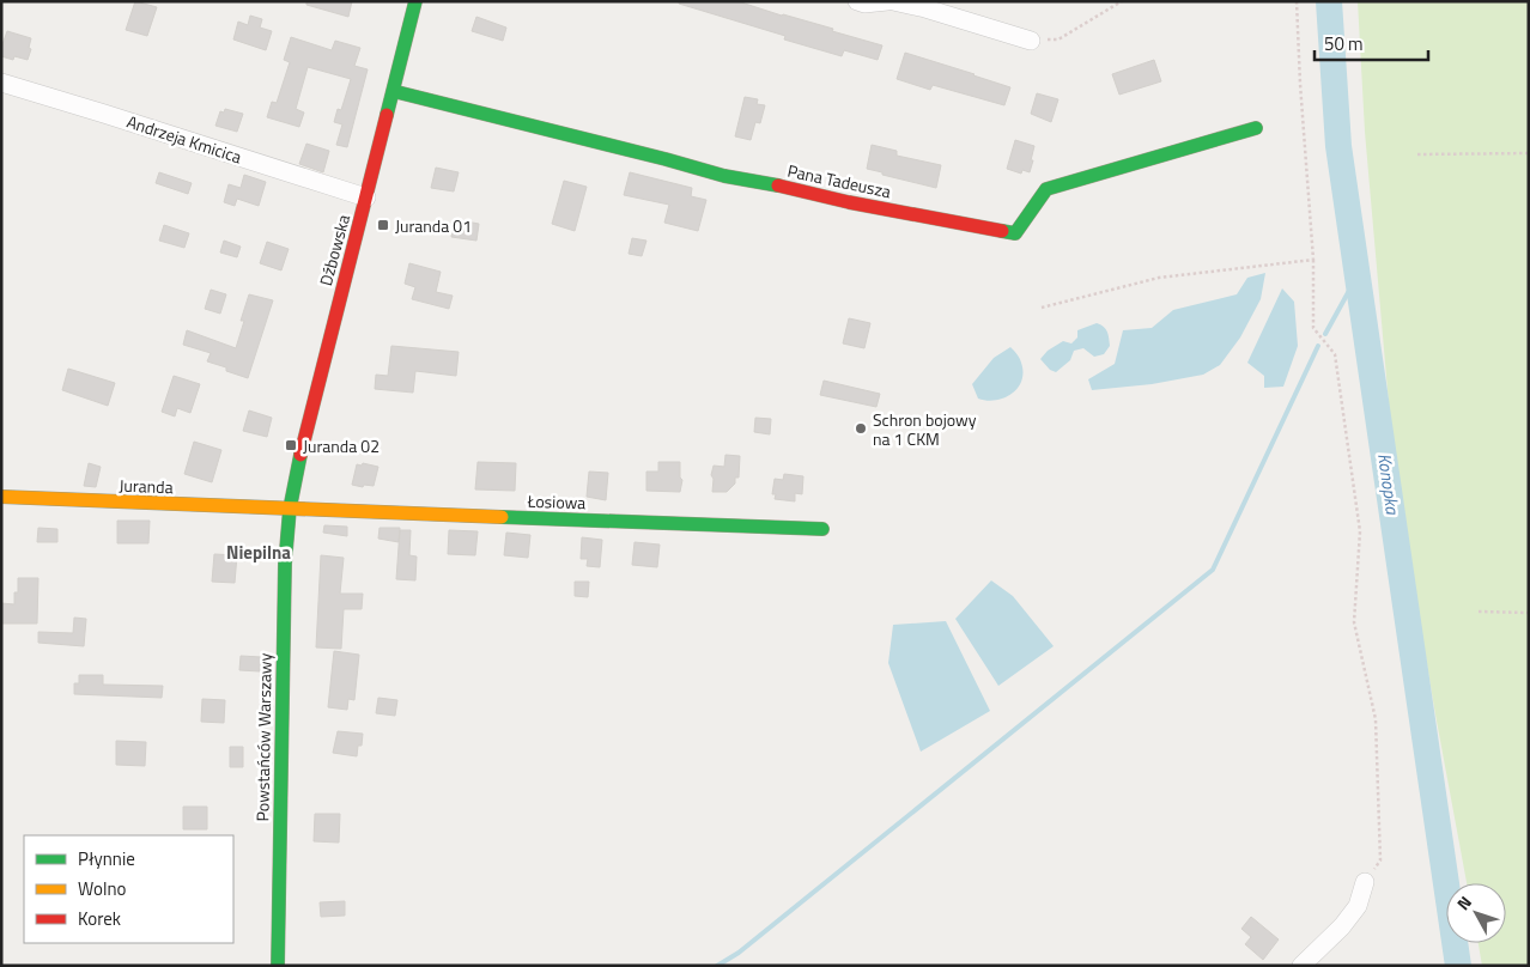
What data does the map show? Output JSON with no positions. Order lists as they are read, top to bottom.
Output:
{
  "streets": {
    "street": [
      "Andrzeja Kmicica",
      "Pana Tadeusza",
      "Dźbowska",
      "Juranda",
      "Łosiowa",
      "Powstańców Warszawy"
    ]
  },
  "crossings": [
    ["Andrzeja Kmicica", "Dźbowska"],
    ["Pana Tadeusza", "Dźbowska"],
    ["Dźbowska", "Juranda"],
    ["Dźbowska", "Łosiowa"],
    ["Dźbowska", "Powstańców Warszawy"],
    ["Juranda", "Łosiowa"],
    ["Juranda", "Powstańców Warszawy"],
    ["Łosiowa", "Powstańców Warszawy"]
  ],
  "districts": ["Niepilna"],
  "water": ["Konopka"],
  "places": {
    "transit": ["Juranda 01", "Juranda 02"],
    "other": ["Schron bojowy na 1 CKM"]
  },
  "legend": ["Płynnie", "Wolno", "Korek"],
  "scale_bar": "50 m",
  "north": "top left"
}
